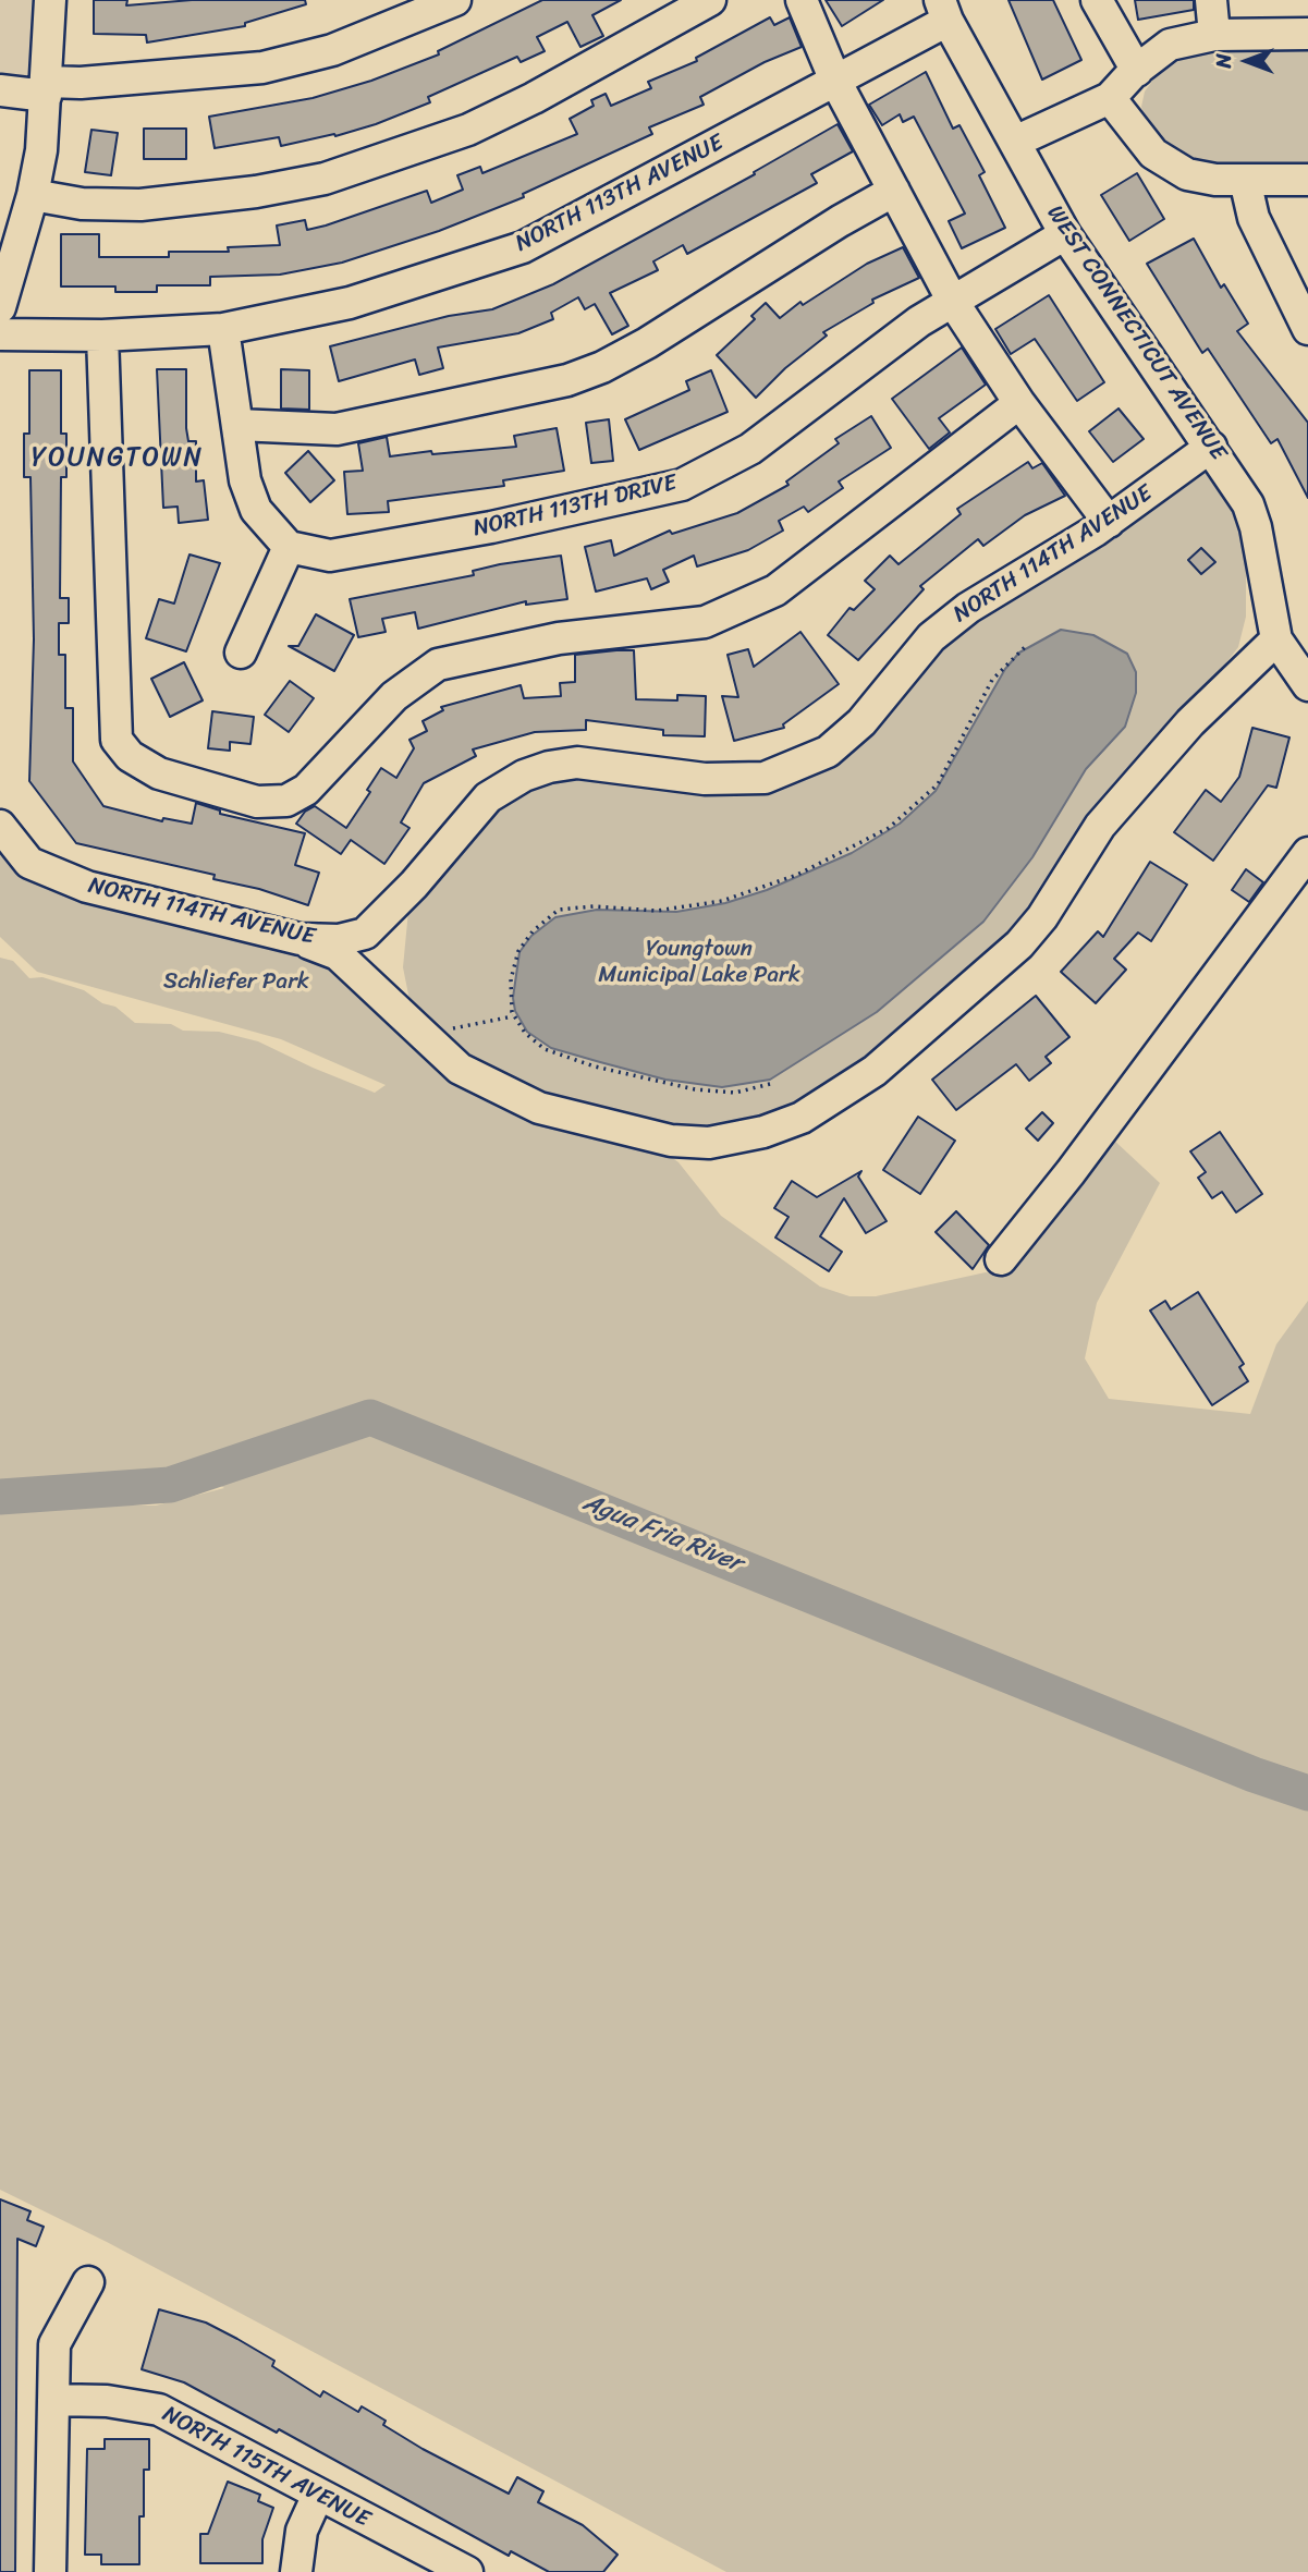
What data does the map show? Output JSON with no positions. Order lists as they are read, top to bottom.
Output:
{
  "streets": {
    "street": [
      "NORTH 113TH AVENUE",
      "WEST CONNECTICUT AVENUE",
      "NORTH 113TH DRIVE",
      "NORTH 114TH AVENUE",
      "NORTH 115TH AVENUE"
    ]
  },
  "crossings": [
    ["NORTH 113TH AVENUE", "WEST CONNECTICUT AVENUE"],
    ["WEST CONNECTICUT AVENUE", "NORTH 113TH DRIVE"],
    ["WEST CONNECTICUT AVENUE", "NORTH 114TH AVENUE"]
  ],
  "districts": ["YOUNGTOWN"],
  "water": ["Agua Fria River"],
  "parks": ["Youngtown Municipal Lake Park", "Schliefer Park"],
  "north": "left"
}
